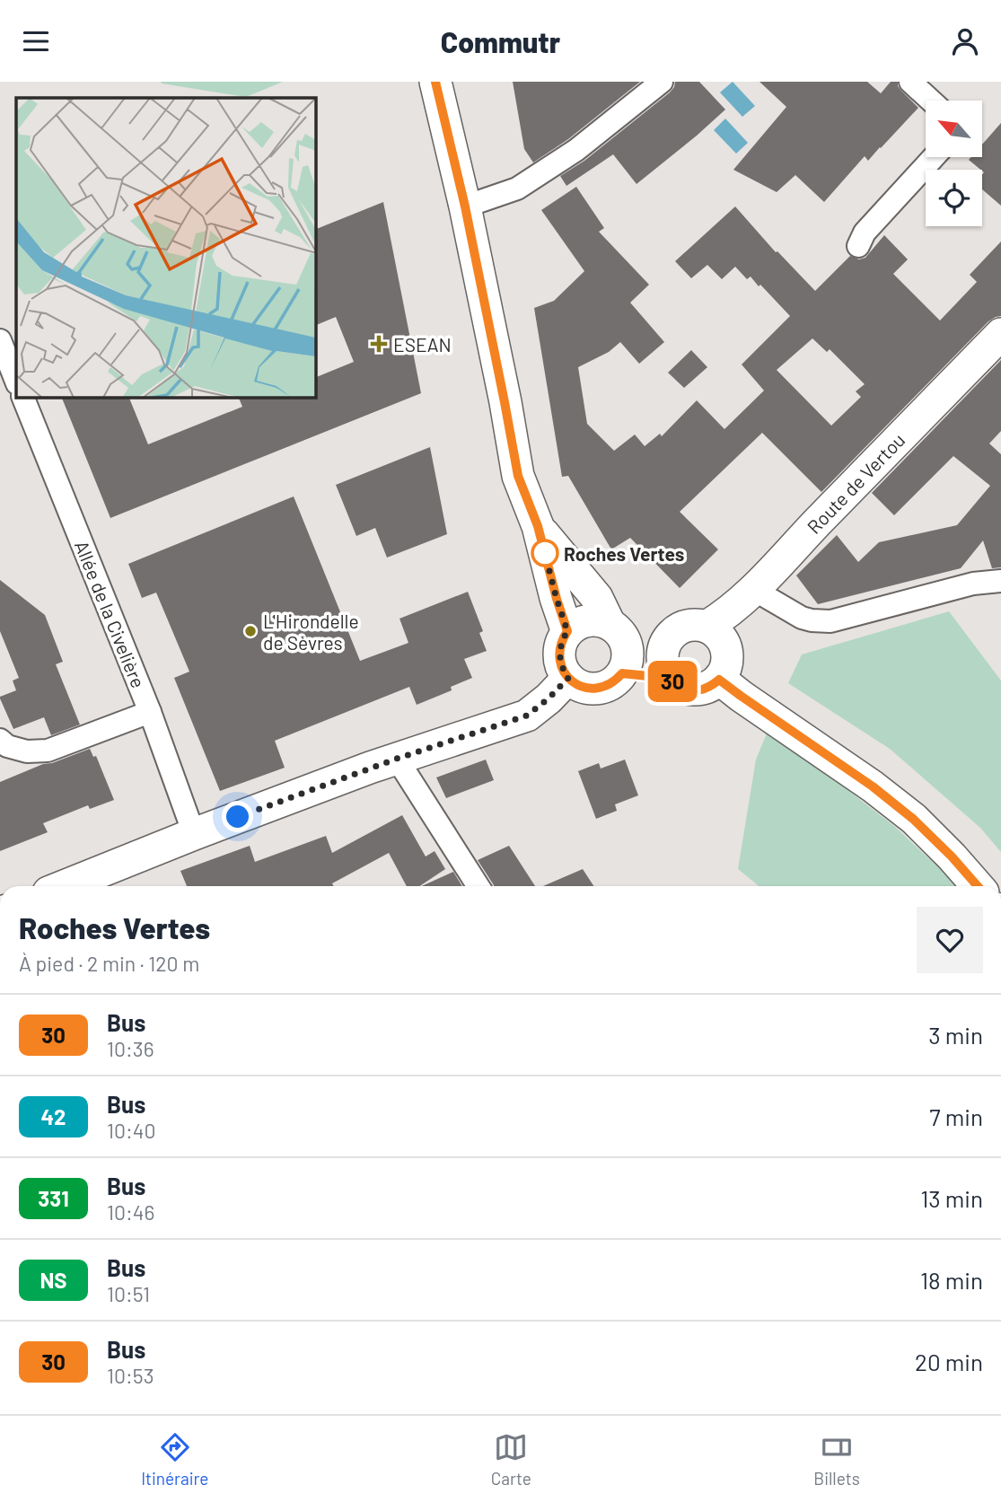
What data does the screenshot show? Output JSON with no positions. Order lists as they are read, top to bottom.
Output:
{
  "streets": {
    "main road": ["Route de Vertou"],
    "street": ["Allée de la Civelière"]
  },
  "places": {
    "health": ["ESEAN"],
    "other": ["Roches Vertes", "L'Hirondelle de Sèvres"]
  },
  "lines": ["bus line 30"],
  "north": "top left",
  "page": {
    "header": "Commutr",
    "on_map": "30",
    "heading": ["Roches Vertes", "À pied · 2 min · 120 m"],
    "list": [
      {
        "mark": "30",
        "name": "Bus",
        "note": "10:36",
        "value": "3 min"
      },
      {
        "mark": "42",
        "name": "Bus",
        "note": "10:40",
        "value": "7 min"
      },
      {
        "mark": "331",
        "name": "Bus",
        "note": "10:46",
        "value": "13 min"
      },
      {
        "mark": "NS",
        "name": "Bus",
        "note": "10:51",
        "value": "18 min"
      },
      {
        "mark": "30",
        "name": "Bus",
        "note": "10:53",
        "value": "20 min"
      }
    ],
    "tabs": ["Itinéraire", "Carte", "Billets"]
  }
}
